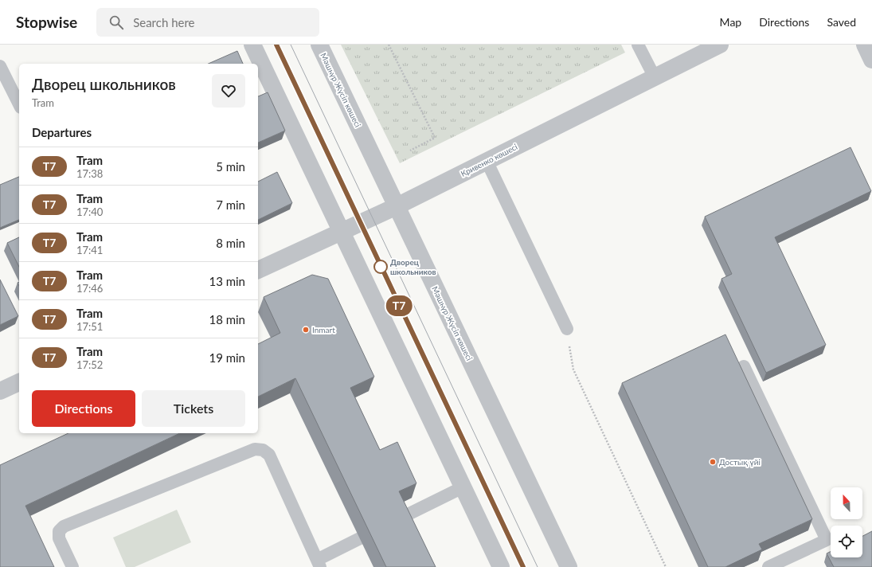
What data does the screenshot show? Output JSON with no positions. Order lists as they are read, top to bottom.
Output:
{
  "streets": {
    "street": ["Мәшһүр Жүсіп көшесі", "Кривенко көшесі"]
  },
  "crossings": [
    ["Мәшһүр Жүсіп көшесі", "Кривенко көшесі"]
  ],
  "places": ["Дворец школьников", "Inmart", "Достық үйі"],
  "lines": ["tram line T7"],
  "north": "top",
  "page": {
    "header": "Stopwise",
    "search": "Search here",
    "nav": ["Map", "Directions", "Saved"],
    "on_map": "T7",
    "heading": [
      ["Дворец школьников", "Tram"],
      "Departures"
    ],
    "list": [
      {
        "mark": "T7",
        "name": "Tram",
        "note": "17:38",
        "value": "5 min"
      },
      {
        "mark": "T7",
        "name": "Tram",
        "note": "17:40",
        "value": "7 min"
      },
      {
        "mark": "T7",
        "name": "Tram",
        "note": "17:41",
        "value": "8 min"
      },
      {
        "mark": "T7",
        "name": "Tram",
        "note": "17:46",
        "value": "13 min"
      },
      {
        "mark": "T7",
        "name": "Tram",
        "note": "17:51",
        "value": "18 min"
      },
      {
        "mark": "T7",
        "name": "Tram",
        "note": "17:52",
        "value": "19 min"
      }
    ],
    "buttons": ["Directions", "Tickets"]
  }
}
